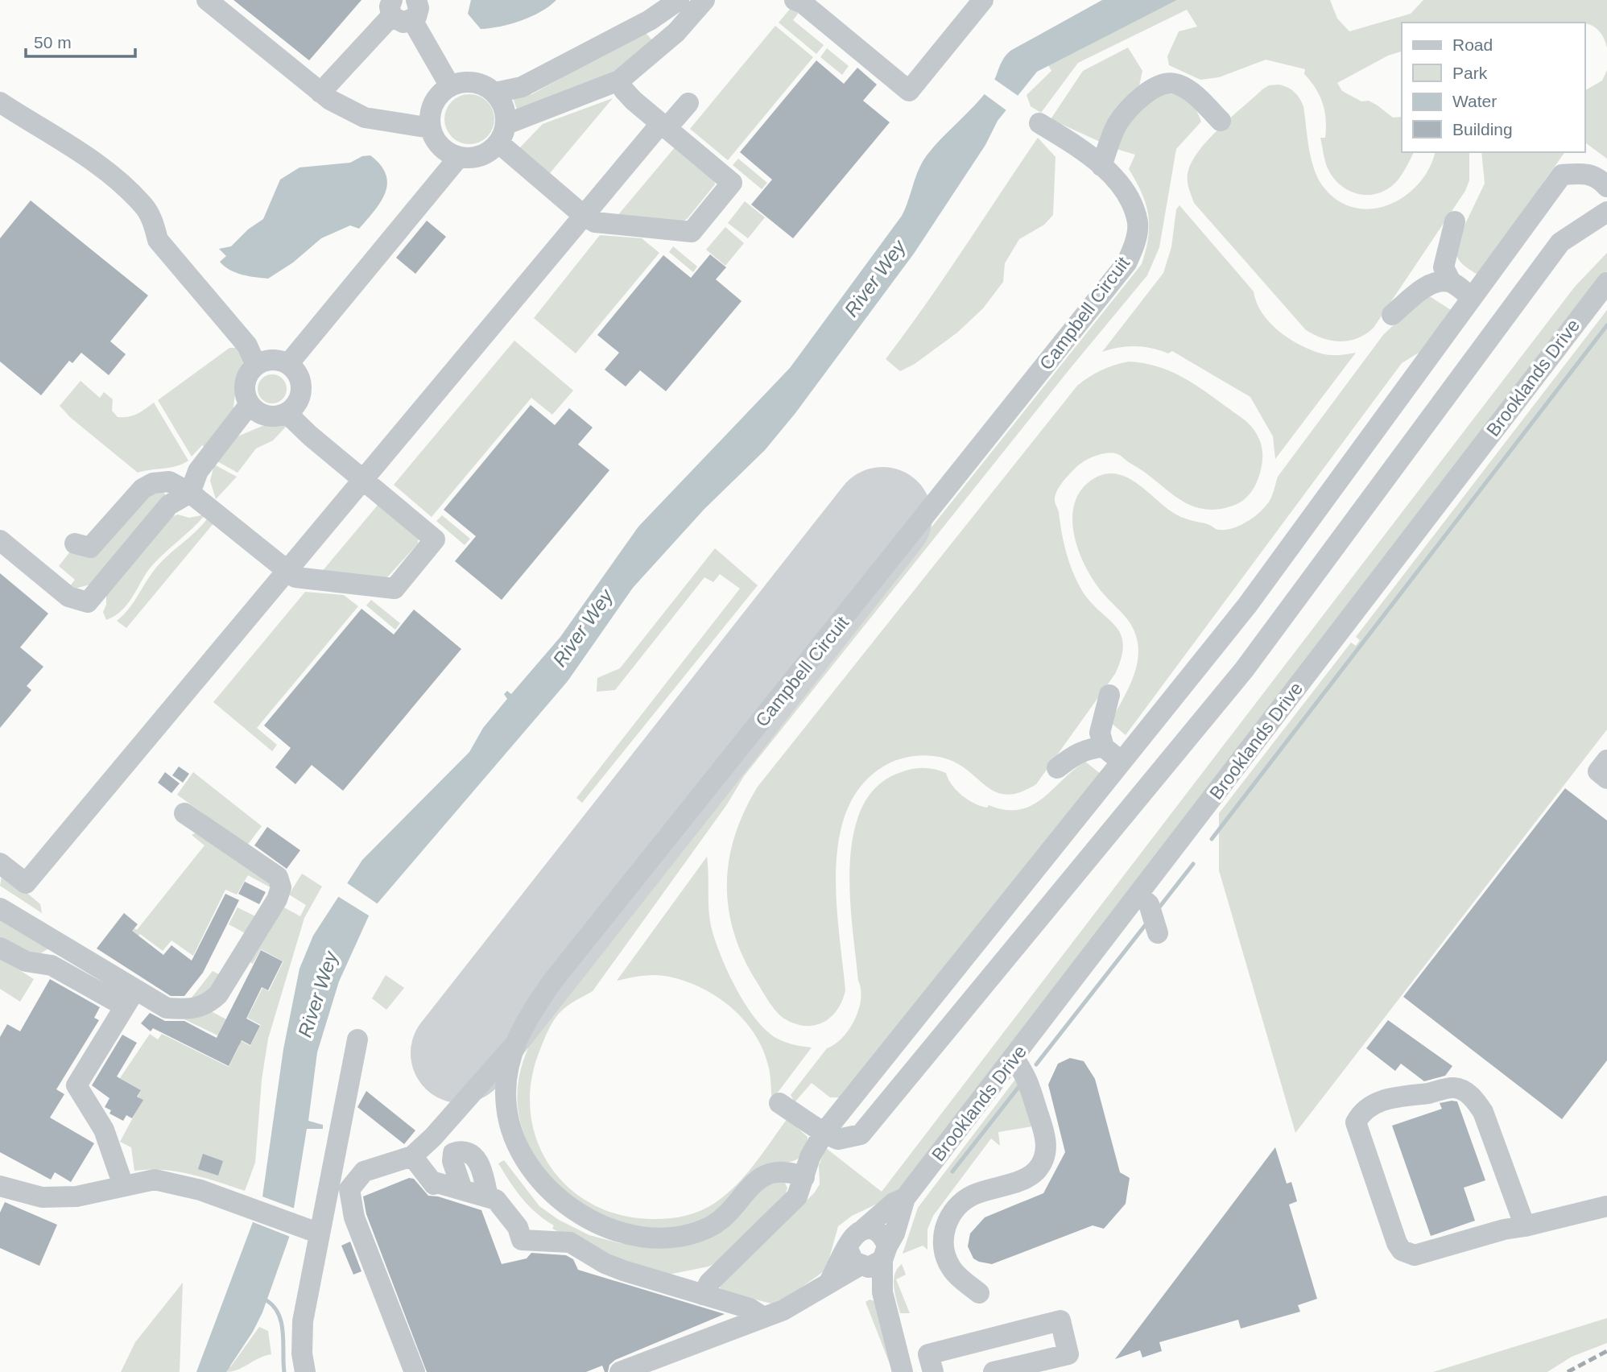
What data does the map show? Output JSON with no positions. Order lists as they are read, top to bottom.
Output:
{
  "streets": {
    "street": ["Campbell Circuit", "Brooklands Drive"]
  },
  "water": ["River Wey"],
  "legend": [
    "Road",
    "Park",
    "Water",
    "Building"
  ],
  "scale_bar": "50 m"
}
